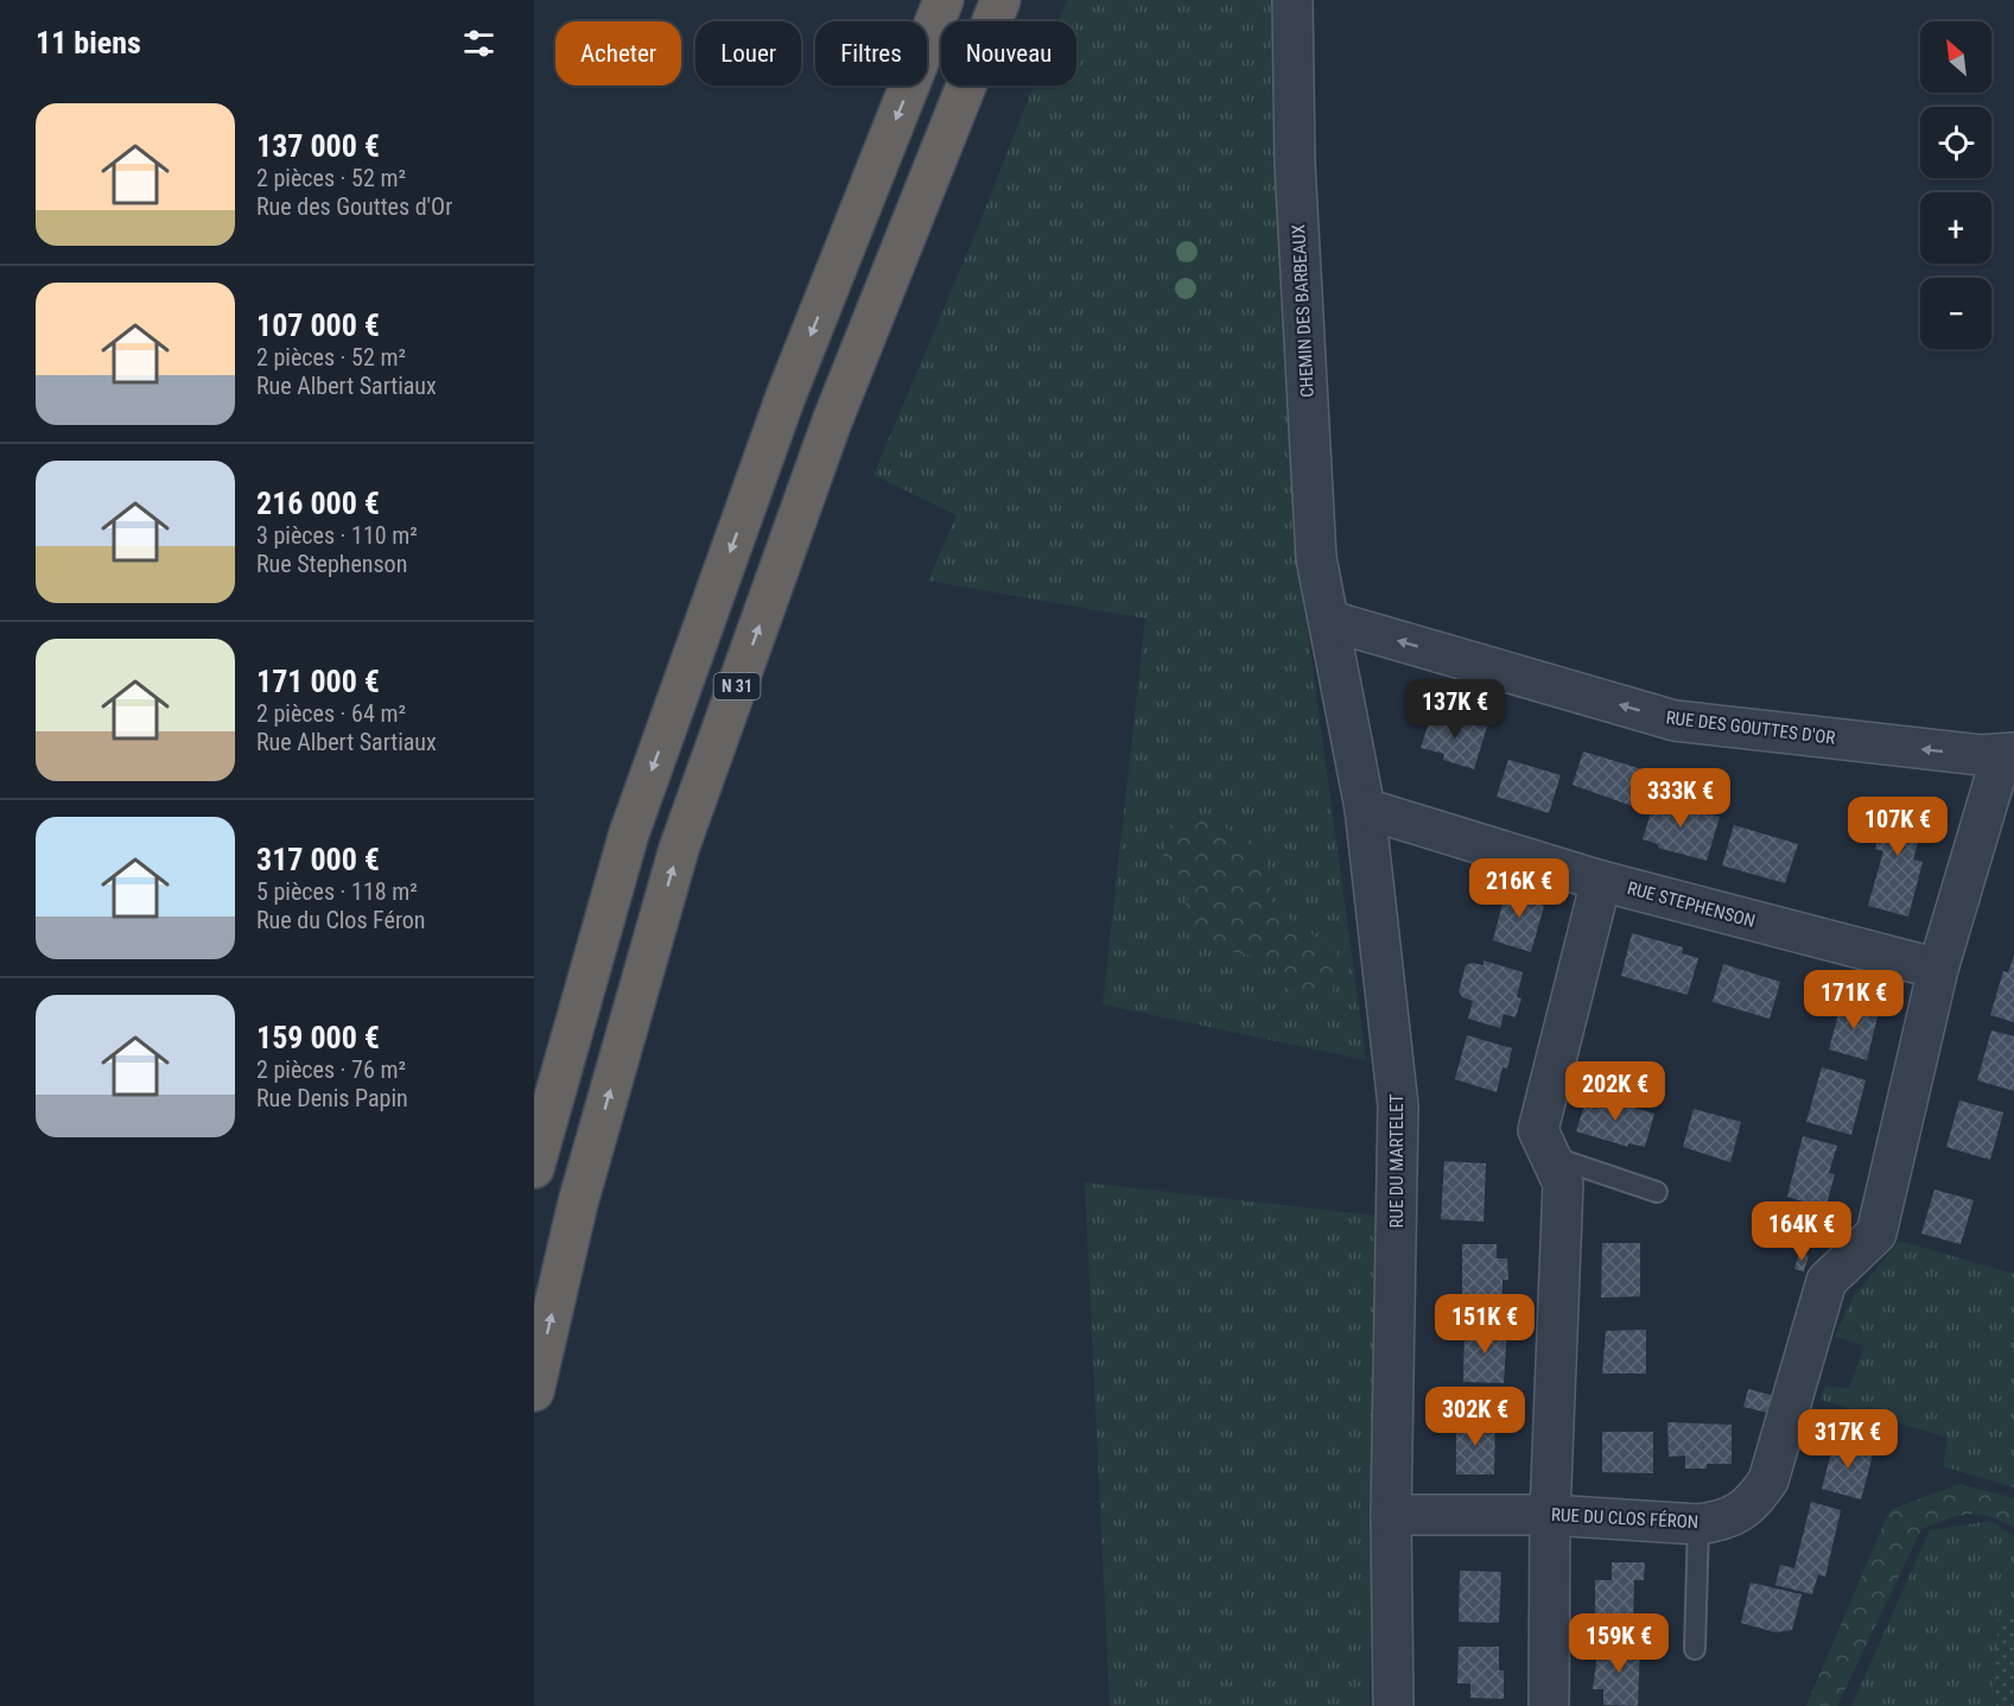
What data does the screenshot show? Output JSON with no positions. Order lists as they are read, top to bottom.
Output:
{
  "streets": {
    "highway": ["N 31"],
    "street": [
      "CHEMIN DES BARBEAUX",
      "RUE DES GOUTTES D'OR",
      "RUE STEPHENSON",
      "RUE DU MARTELET",
      "RUE DU CLOS FÉRON"
    ]
  },
  "crossings": [
    ["CHEMIN DES BARBEAUX", "RUE DES GOUTTES D'OR"],
    ["CHEMIN DES BARBEAUX", "RUE DU MARTELET"],
    ["RUE DES GOUTTES D'OR", "RUE DU MARTELET"],
    ["RUE DES GOUTTES D'OR", "RUE DU CLOS FÉRON"],
    ["RUE STEPHENSON", "RUE DU MARTELET"],
    ["RUE STEPHENSON", "RUE DU CLOS FÉRON"],
    ["RUE DU MARTELET", "RUE DU CLOS FÉRON"]
  ],
  "one_way": ["RUE DES GOUTTES D'OR"],
  "north": "top left",
  "page": {
    "heading": "11 biens",
    "map_buttons": ["+", "−"],
    "chip": [
      "Acheter",
      "Louer",
      "Filtres",
      "Nouveau"
    ],
    "list": [
      {
        "name": "137 000 €",
        "note": "2 pièces · 52 m² · Rue des Gouttes d'Or"
      },
      {
        "name": "107 000 €",
        "note": "2 pièces · 52 m² · Rue Albert Sartiaux"
      },
      {
        "name": "216 000 €",
        "note": "3 pièces · 110 m² · Rue Stephenson"
      },
      {
        "name": "171 000 €",
        "note": "2 pièces · 64 m² · Rue Albert Sartiaux"
      },
      {
        "name": "317 000 €",
        "note": "5 pièces · 118 m² · Rue du Clos Féron"
      },
      {
        "name": "159 000 €",
        "note": "2 pièces · 76 m² · Rue Denis Papin"
      }
    ],
    "price": [
      "137K €",
      "333K €",
      "107K €",
      "216K €",
      "171K €",
      "202K €",
      "164K €",
      "151K €",
      "302K €",
      "317K €",
      "159K €"
    ]
  }
}
